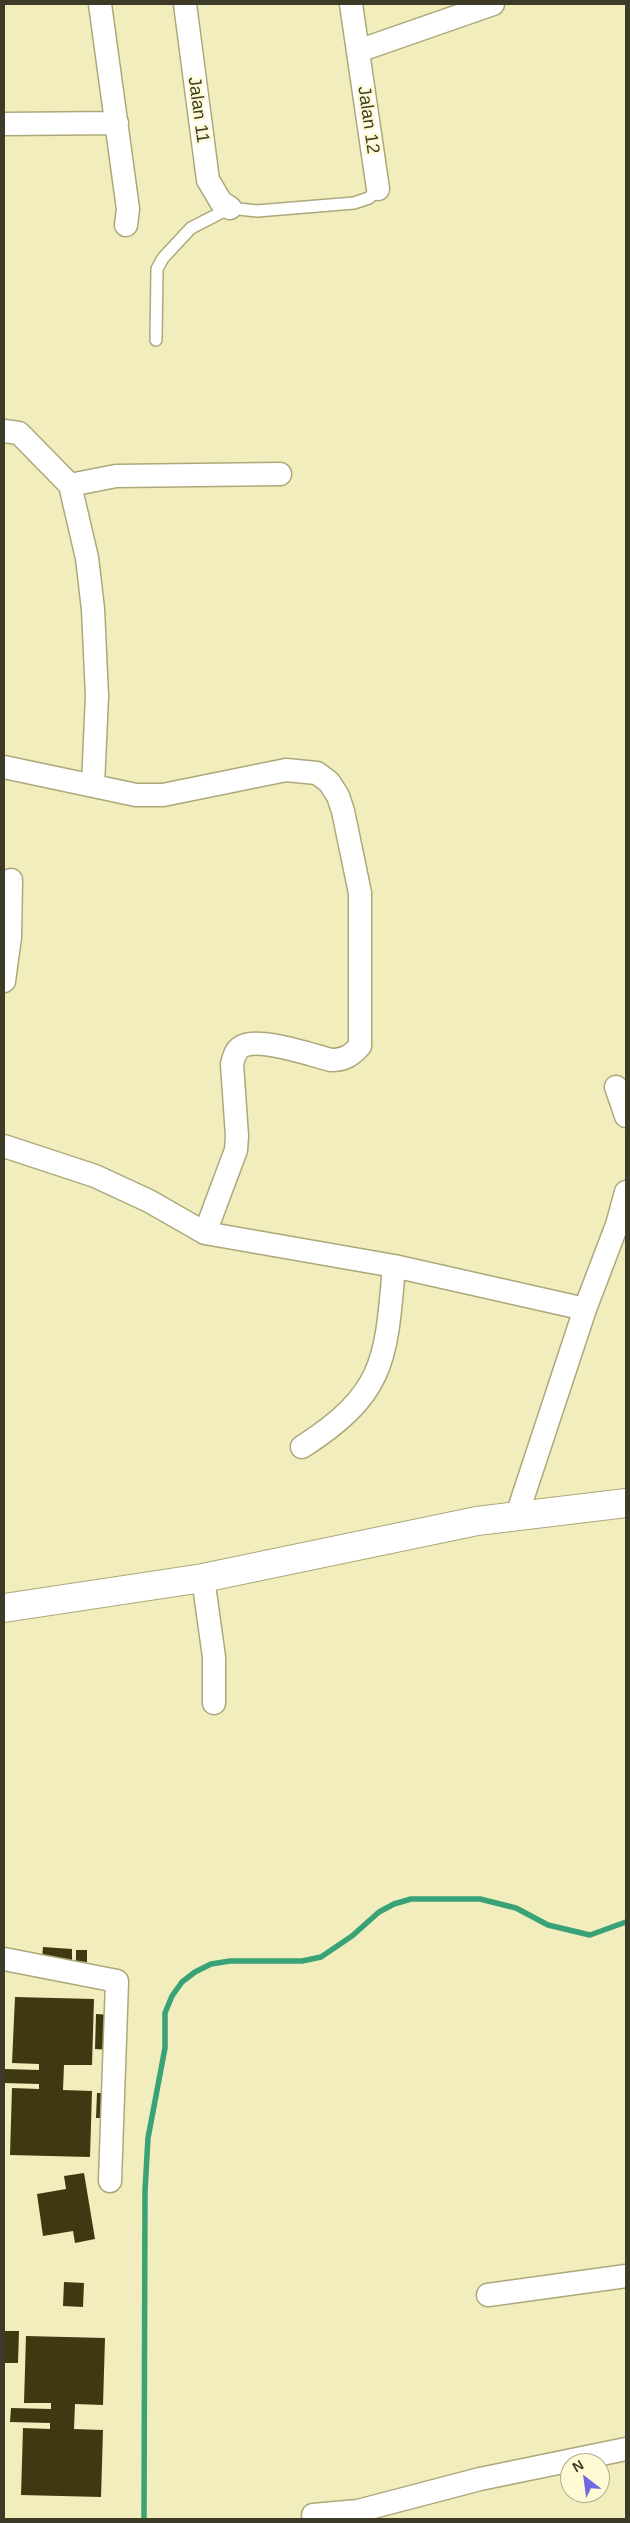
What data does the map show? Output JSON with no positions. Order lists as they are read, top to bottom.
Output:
{
  "streets": {
    "street": ["Jalan 11", "Jalan 12"]
  },
  "north": "top left"
}
